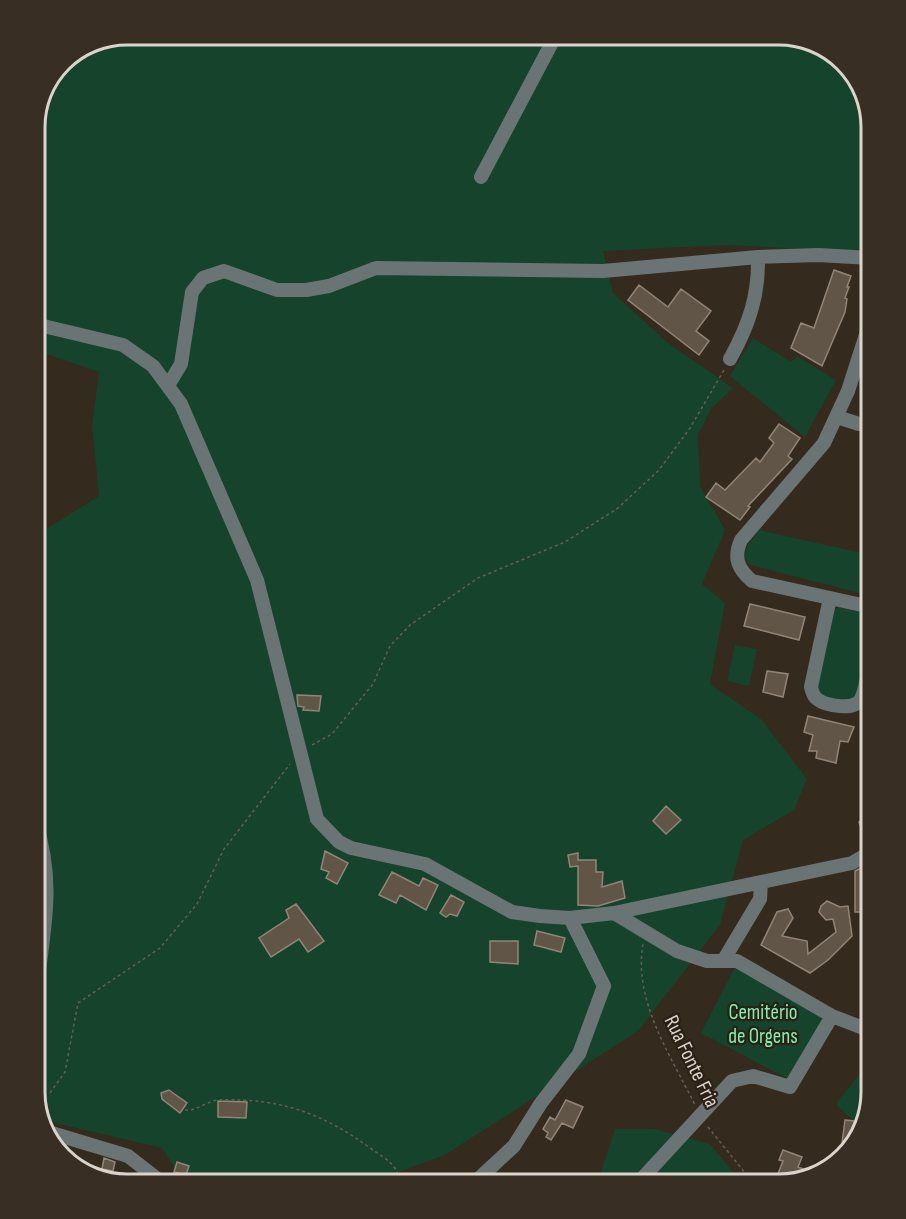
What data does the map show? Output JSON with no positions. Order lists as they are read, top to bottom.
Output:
{
  "streets": {
    "path": ["Rua Fonte Fria"]
  },
  "parks": ["Cemitério de Orgens"]
}
